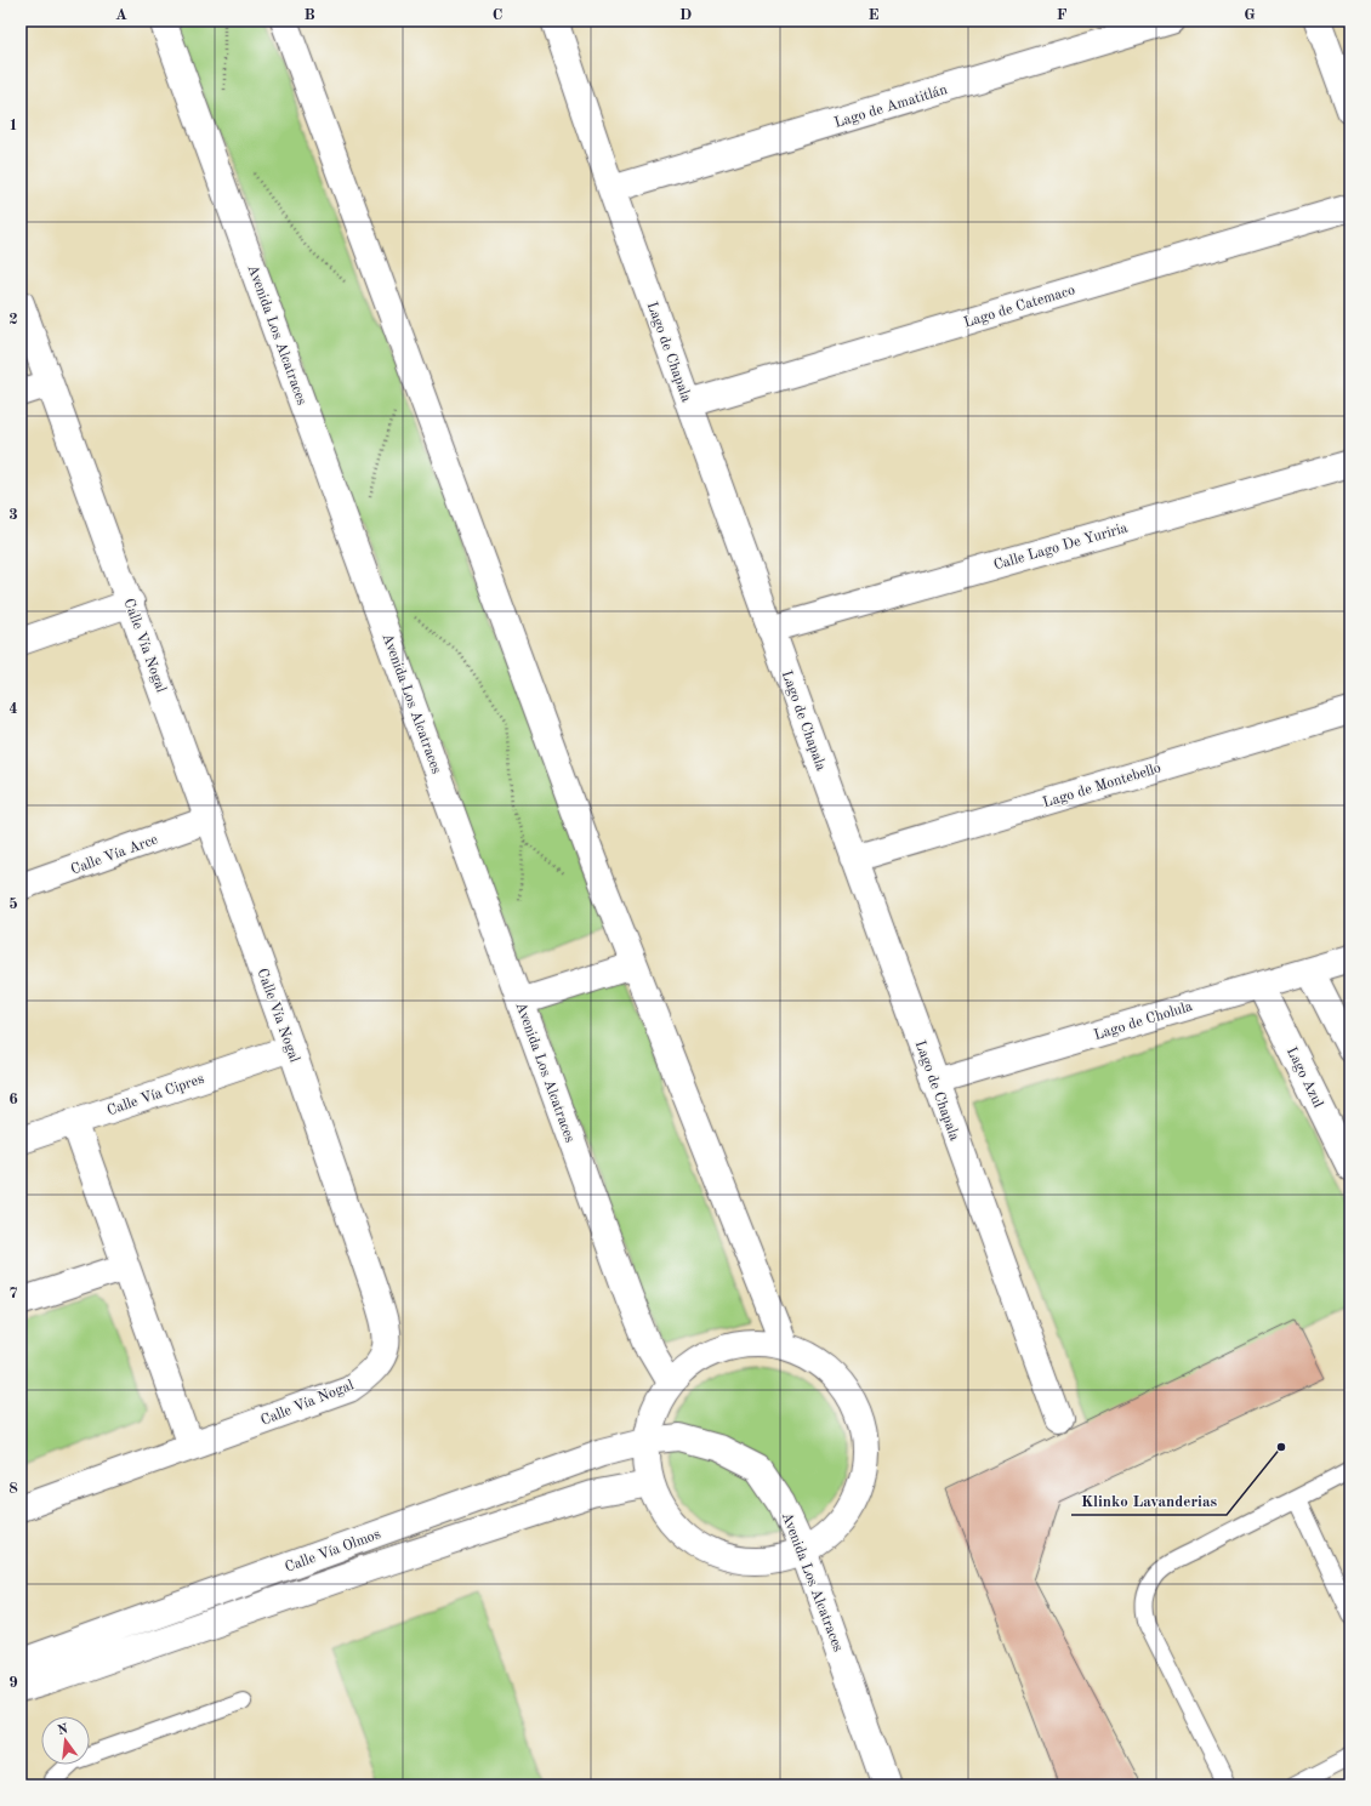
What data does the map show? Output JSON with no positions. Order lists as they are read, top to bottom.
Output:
{
  "streets": {
    "street": [
      "Lago de Amatitlán",
      "Lago de Catemaco",
      "Avenida Los Alcatraces",
      "Lago de Chapala",
      "Calle Lago De Yuriria",
      "Calle Vía Nogal",
      "Lago de Montebello",
      "Calle Vía Arce",
      "Lago de Cholula",
      "Lago Azul",
      "Calle Vía Cipres",
      "Calle Vía Olmos"
    ]
  },
  "crossings": [
    ["Lago de Amatitlán", "Lago de Chapala"],
    ["Lago de Catemaco", "Lago de Chapala"],
    ["Avenida Los Alcatraces", "Calle Vía Olmos"],
    ["Lago de Chapala", "Calle Lago De Yuriria"],
    ["Lago de Chapala", "Lago de Montebello"],
    ["Lago de Chapala", "Lago de Cholula"],
    ["Calle Vía Nogal", "Calle Vía Arce"],
    ["Calle Vía Nogal", "Calle Vía Cipres"],
    ["Lago de Cholula", "Lago Azul"]
  ],
  "places": ["Klinko Lavanderias"],
  "north": "top",
  "grid": {
    "columns": [
      "A",
      "B",
      "C",
      "D",
      "E",
      "F",
      "G"
    ],
    "rows": [
      "1",
      "2",
      "3",
      "4",
      "5",
      "6",
      "7",
      "8",
      "9"
    ]
  }
}
